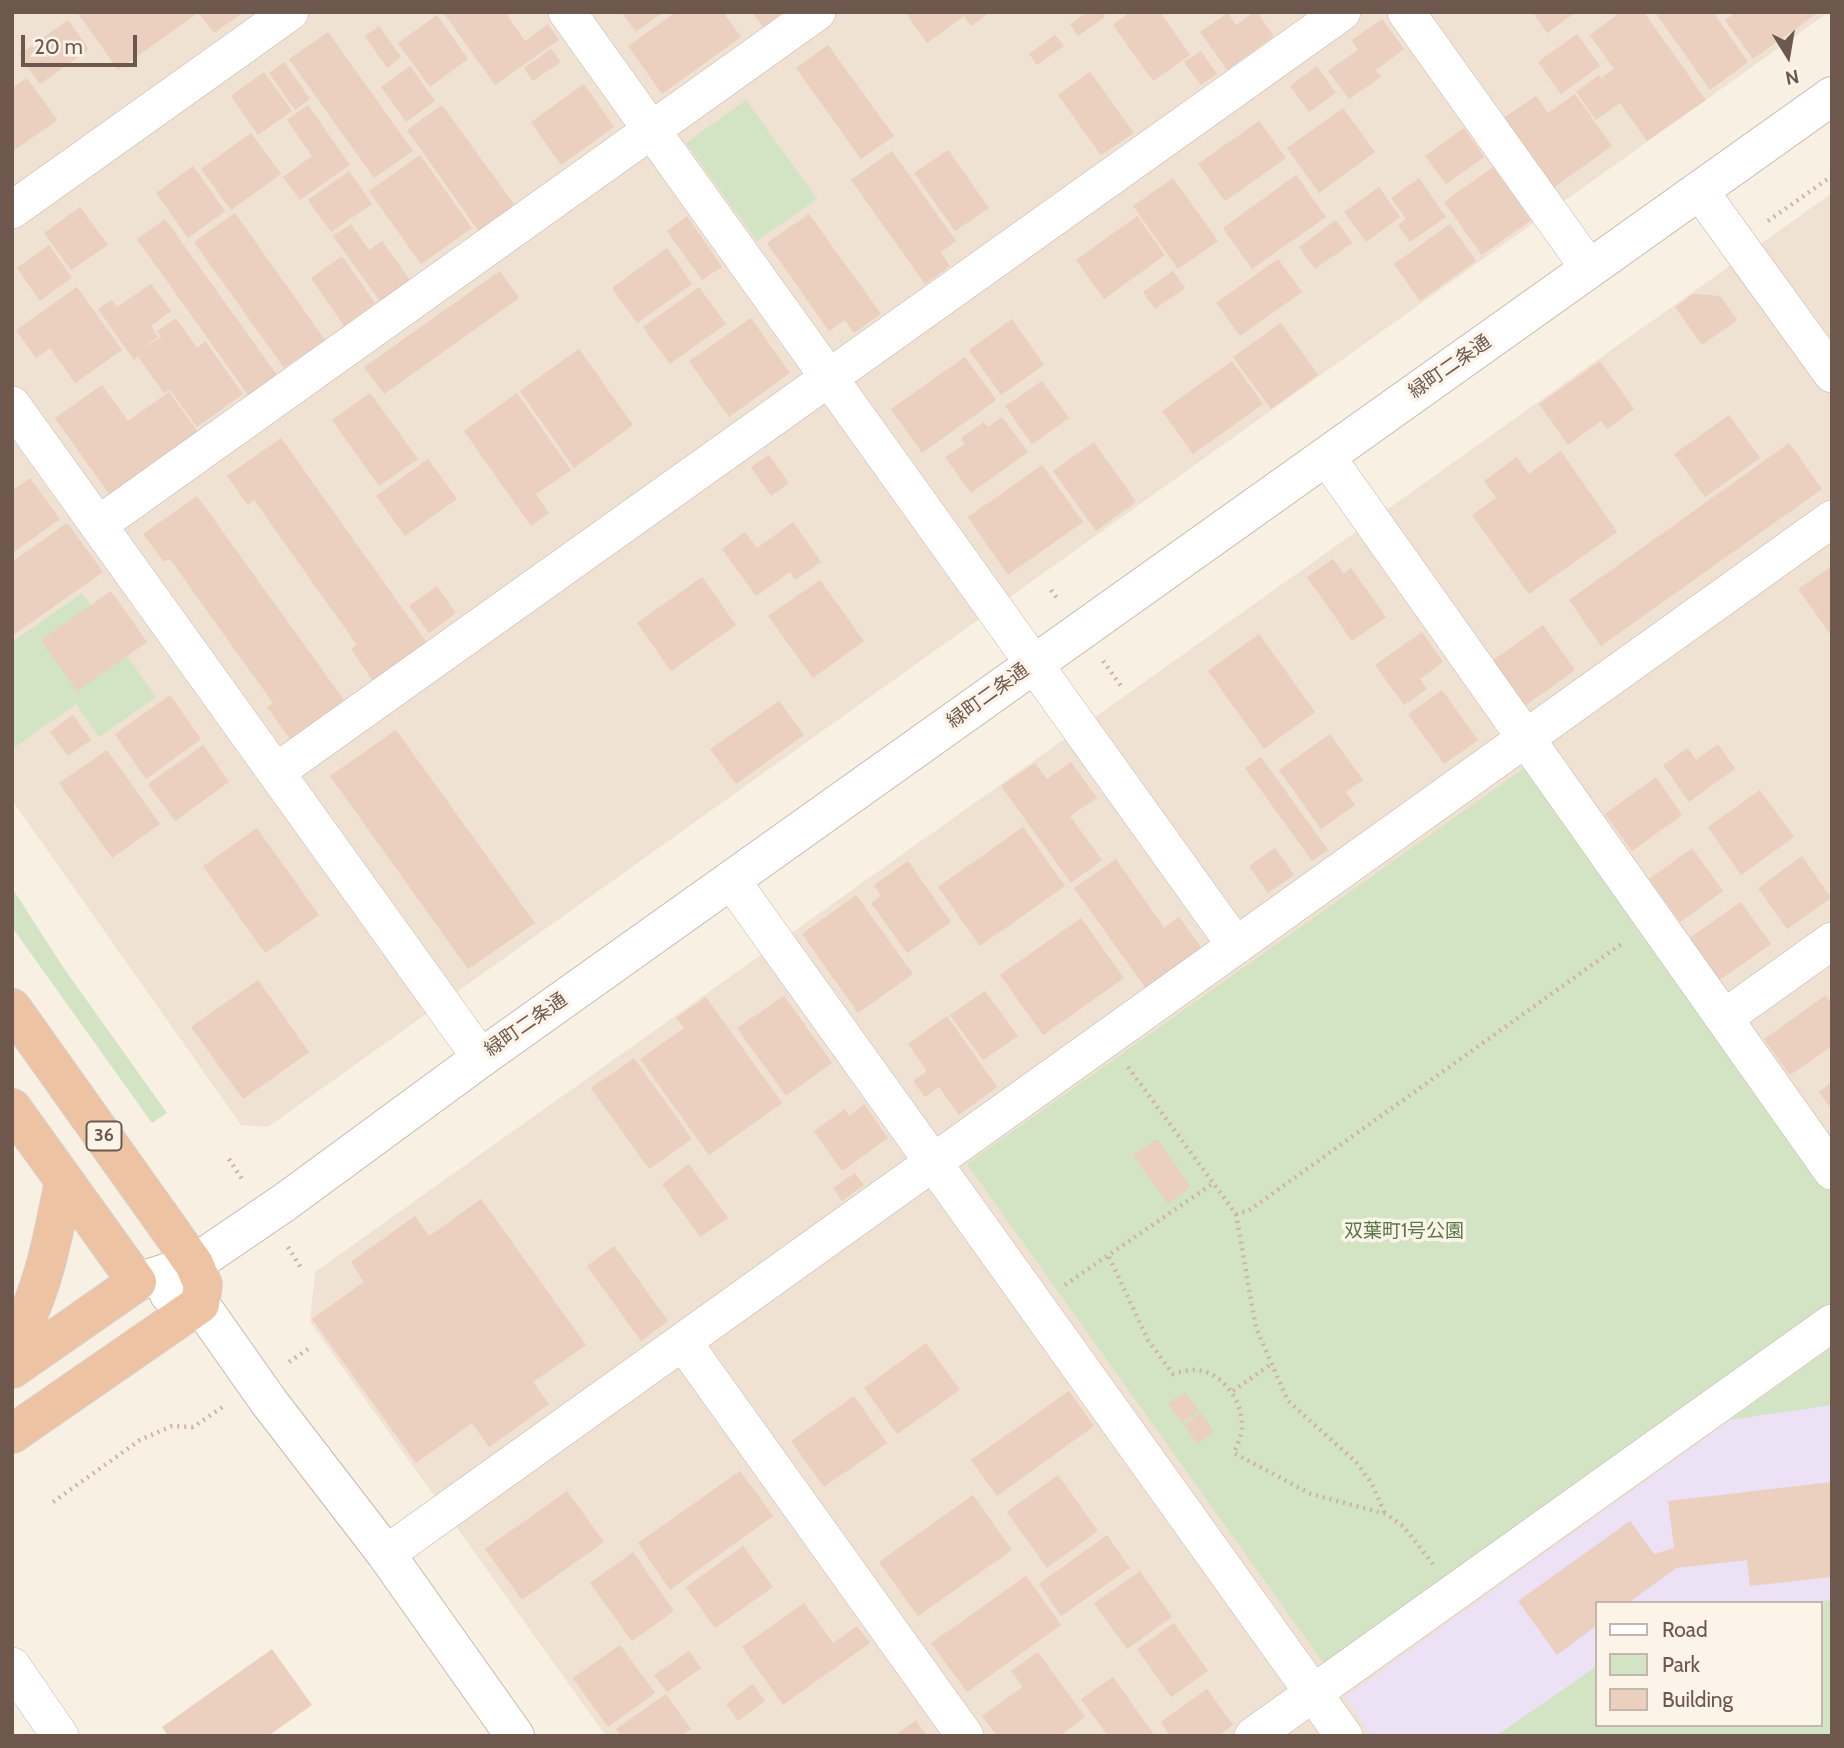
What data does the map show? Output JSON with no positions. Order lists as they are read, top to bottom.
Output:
{
  "streets": {
    "highway": ["36"],
    "street": ["緑町二条通"]
  },
  "crossings": [
    ["緑町二条通", "36"]
  ],
  "parks": ["双葉町1号公園"],
  "legend": ["Road", "Park", "Building"],
  "scale_bar": "20 m",
  "north": "bottom"
}
